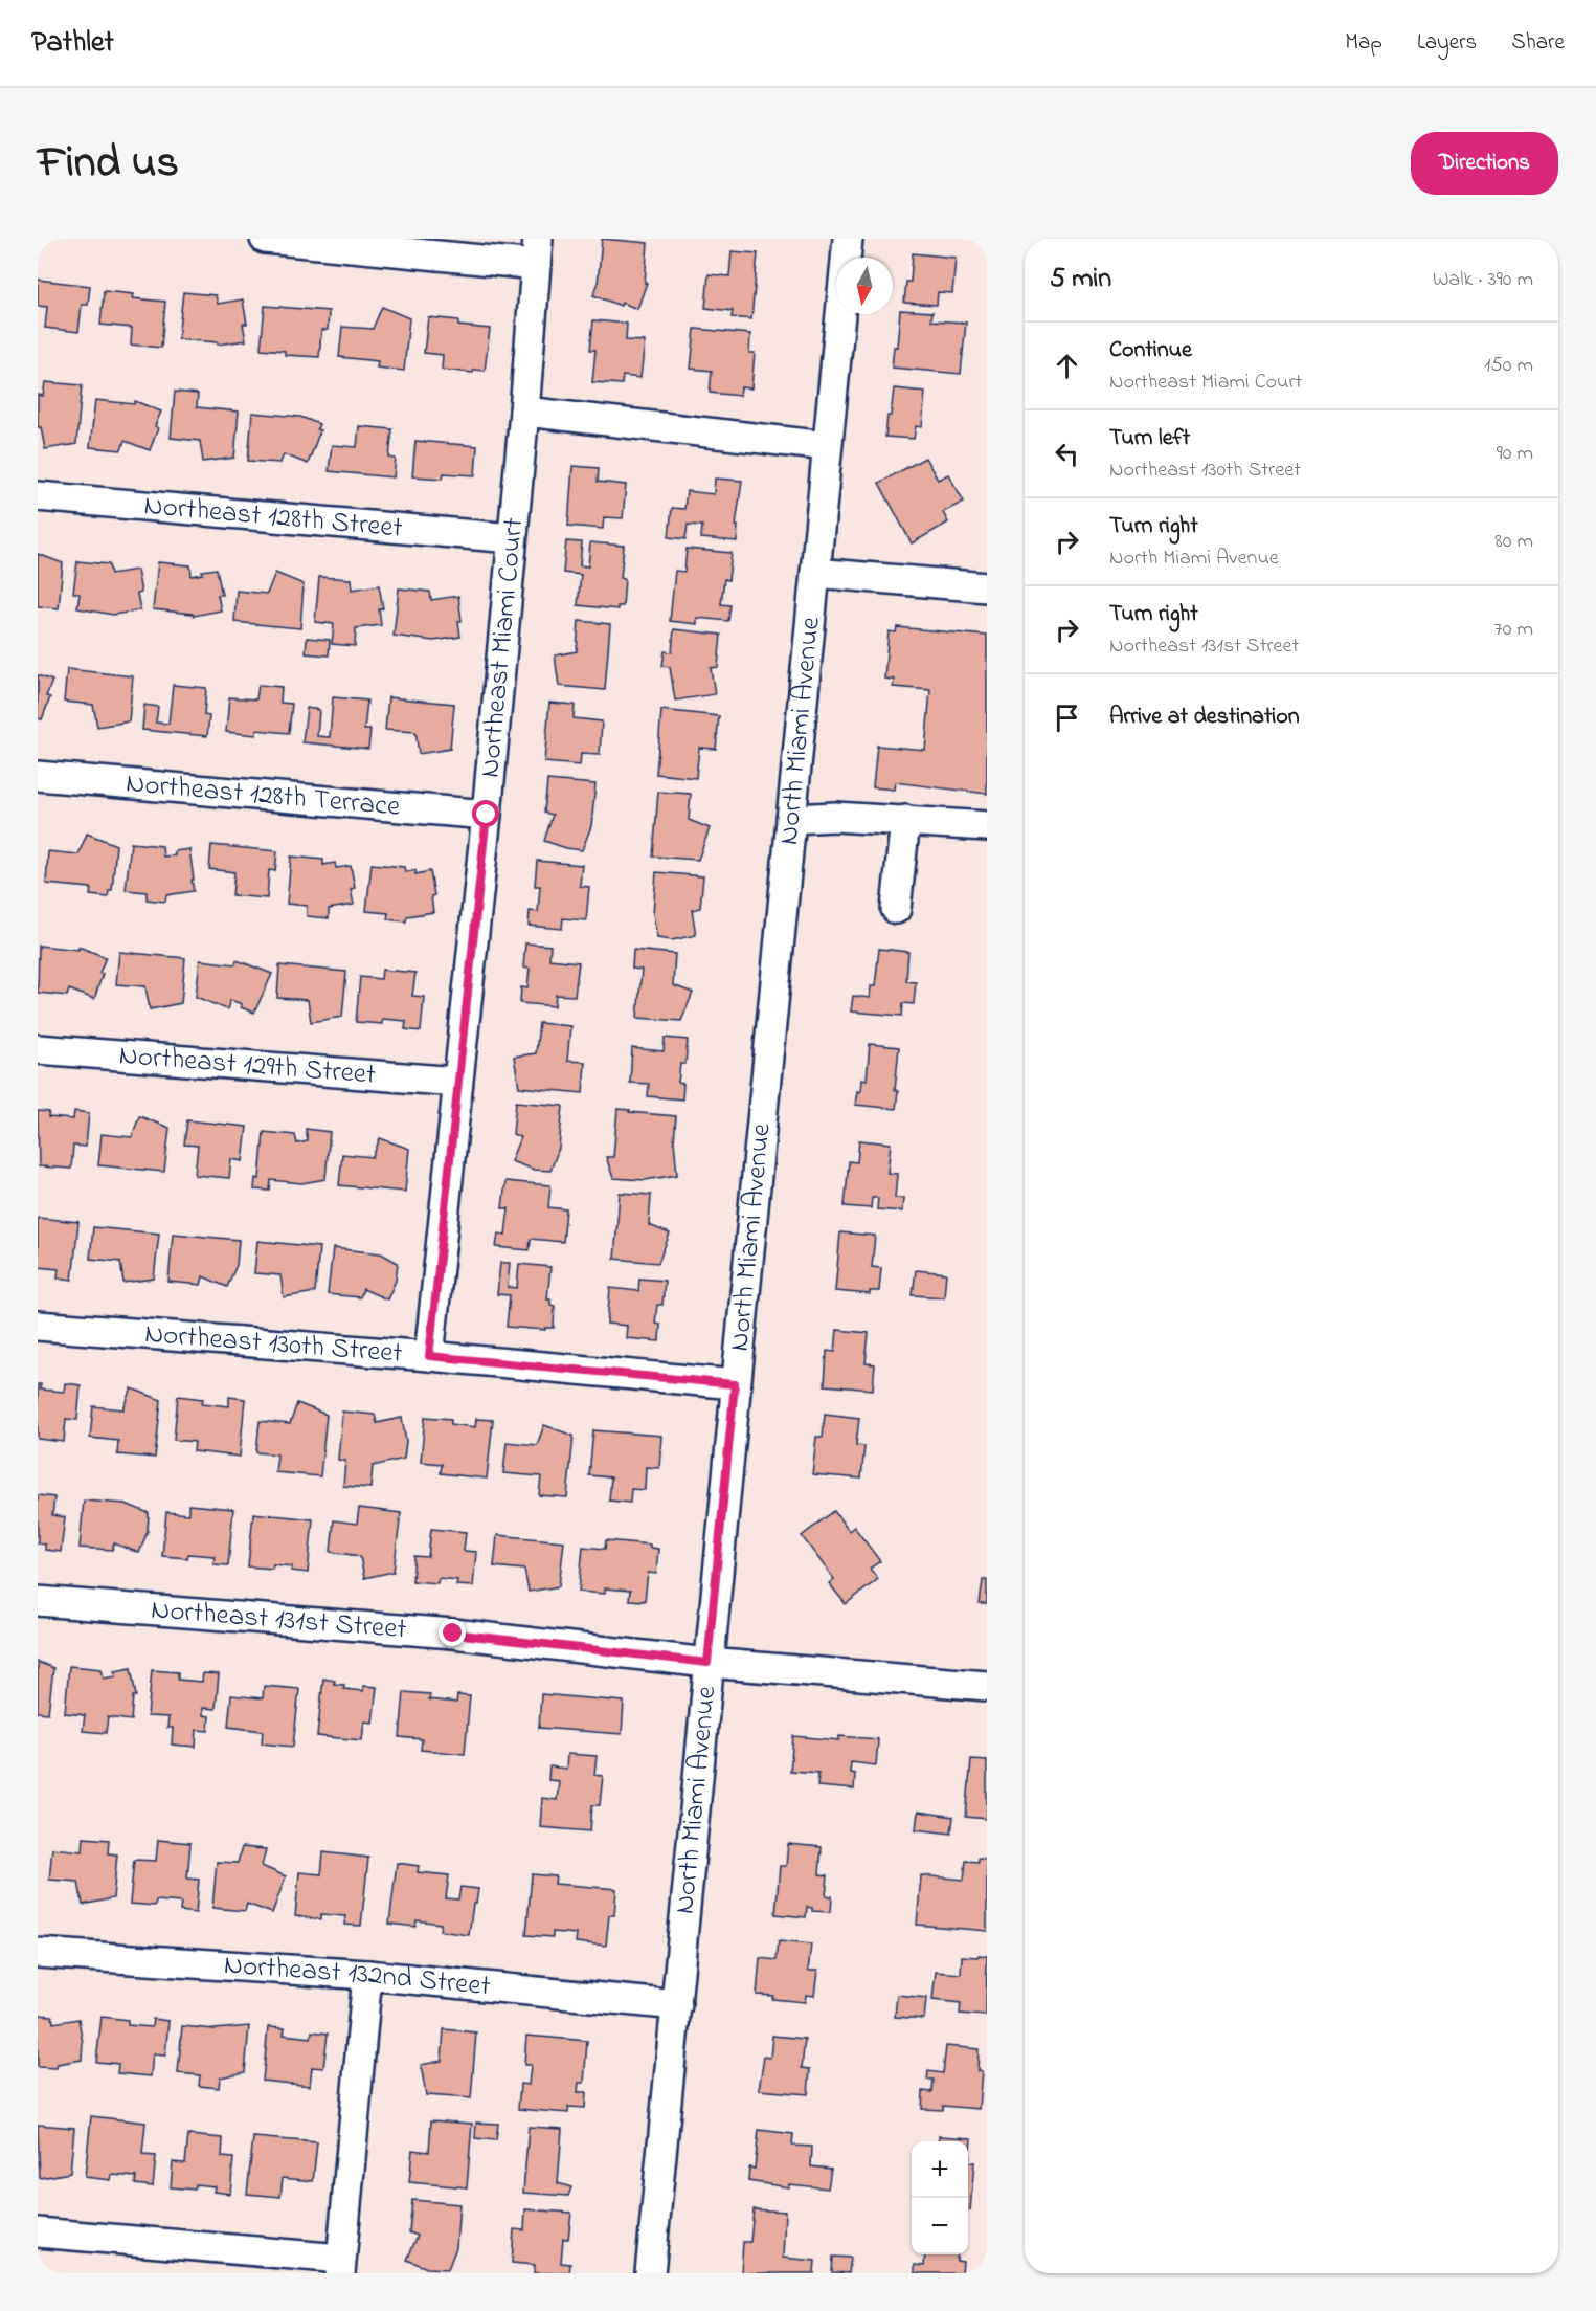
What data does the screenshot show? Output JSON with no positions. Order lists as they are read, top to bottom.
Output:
{
  "streets": {
    "street": [
      "Northeast 128th Street",
      "Northeast Miami Court",
      "North Miami Avenue",
      "Northeast 128th Terrace",
      "Northeast 129th Street",
      "Northeast 130th Street",
      "Northeast 131st Street",
      "Northeast 132nd Street"
    ]
  },
  "crossings": [
    ["Northeast 128th Street", "Northeast Miami Court"],
    ["Northeast Miami Court", "Northeast 128th Terrace"],
    ["Northeast Miami Court", "Northeast 129th Street"],
    ["Northeast Miami Court", "Northeast 130th Street"],
    ["North Miami Avenue", "Northeast 130th Street"],
    ["North Miami Avenue", "Northeast 131st Street"],
    ["North Miami Avenue", "Northeast 132nd Street"]
  ],
  "north": "bottom",
  "page": {
    "header": "Pathlet",
    "nav": ["Map", "Layers", "Share"],
    "title": "Find us",
    "buttons": "Directions",
    "heading": ["5 min", "Walk · 390 m"],
    "list": [
      ["Continue", "Northeast Miami Court", "150 m"],
      ["Turn left", "Northeast 130th Street", "90 m"],
      ["Turn right", "North Miami Avenue", "80 m"],
      ["Turn right", "Northeast 131st Street", "70 m"],
      "Arrive at destination"
    ],
    "map_buttons": ["+", "−"]
  }
}
